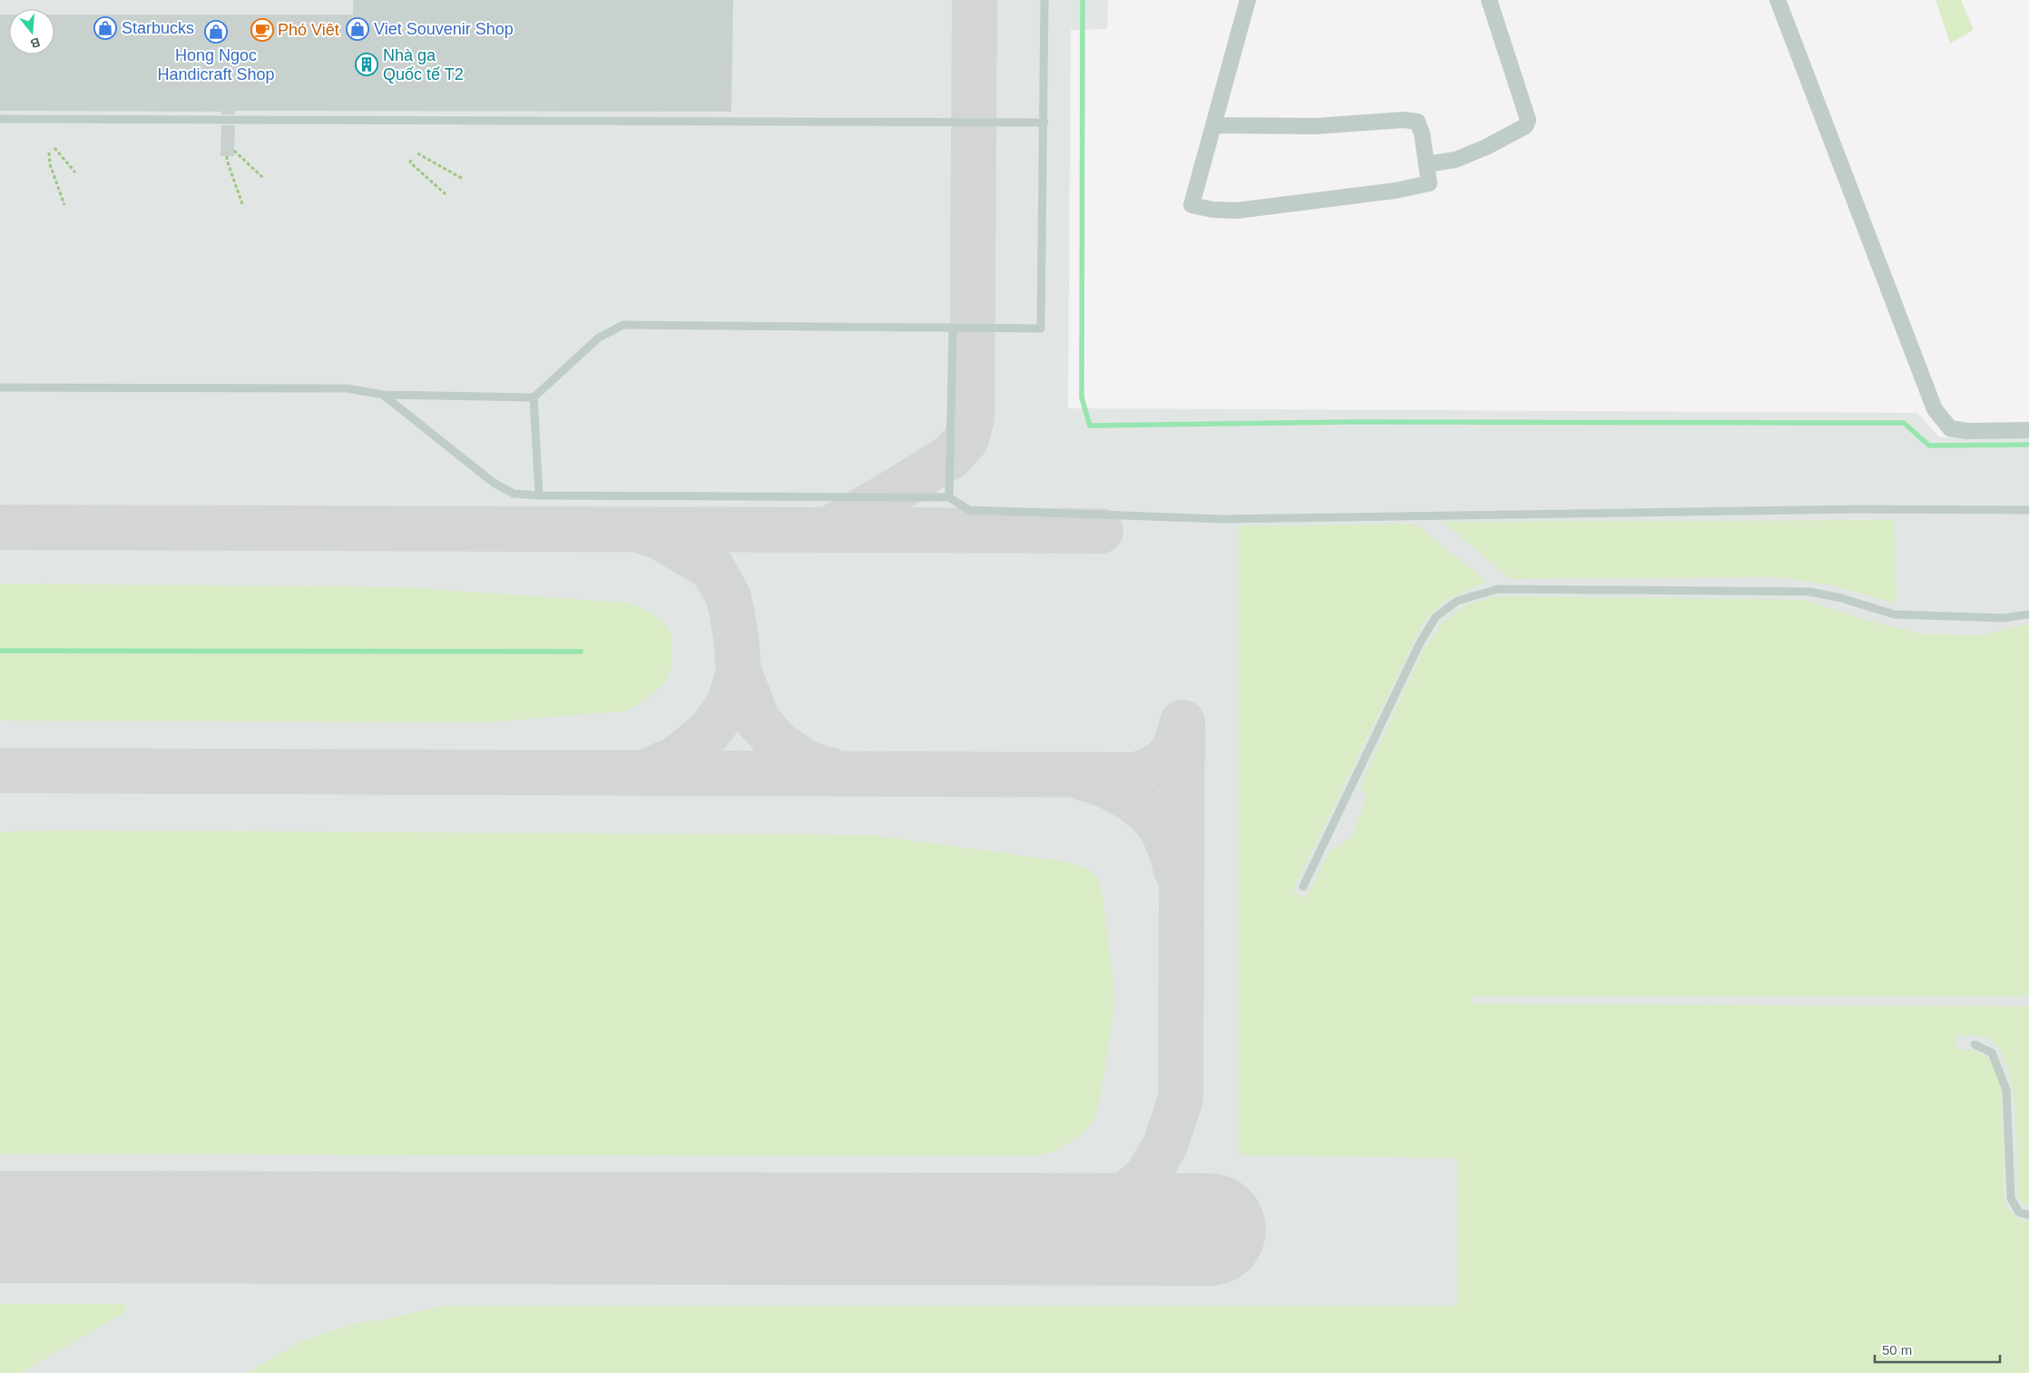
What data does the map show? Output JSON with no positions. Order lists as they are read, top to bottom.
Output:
{
  "places": {
    "shop": ["Starbucks", "Viet Souvenir Shop", "Hong Ngoc Handicraft Shop"],
    "cafe": ["Phó Viêt"],
    "building": ["Nhà ga Quốc tế T2"]
  },
  "scale_bar": "50 m",
  "north": "bottom"
}
